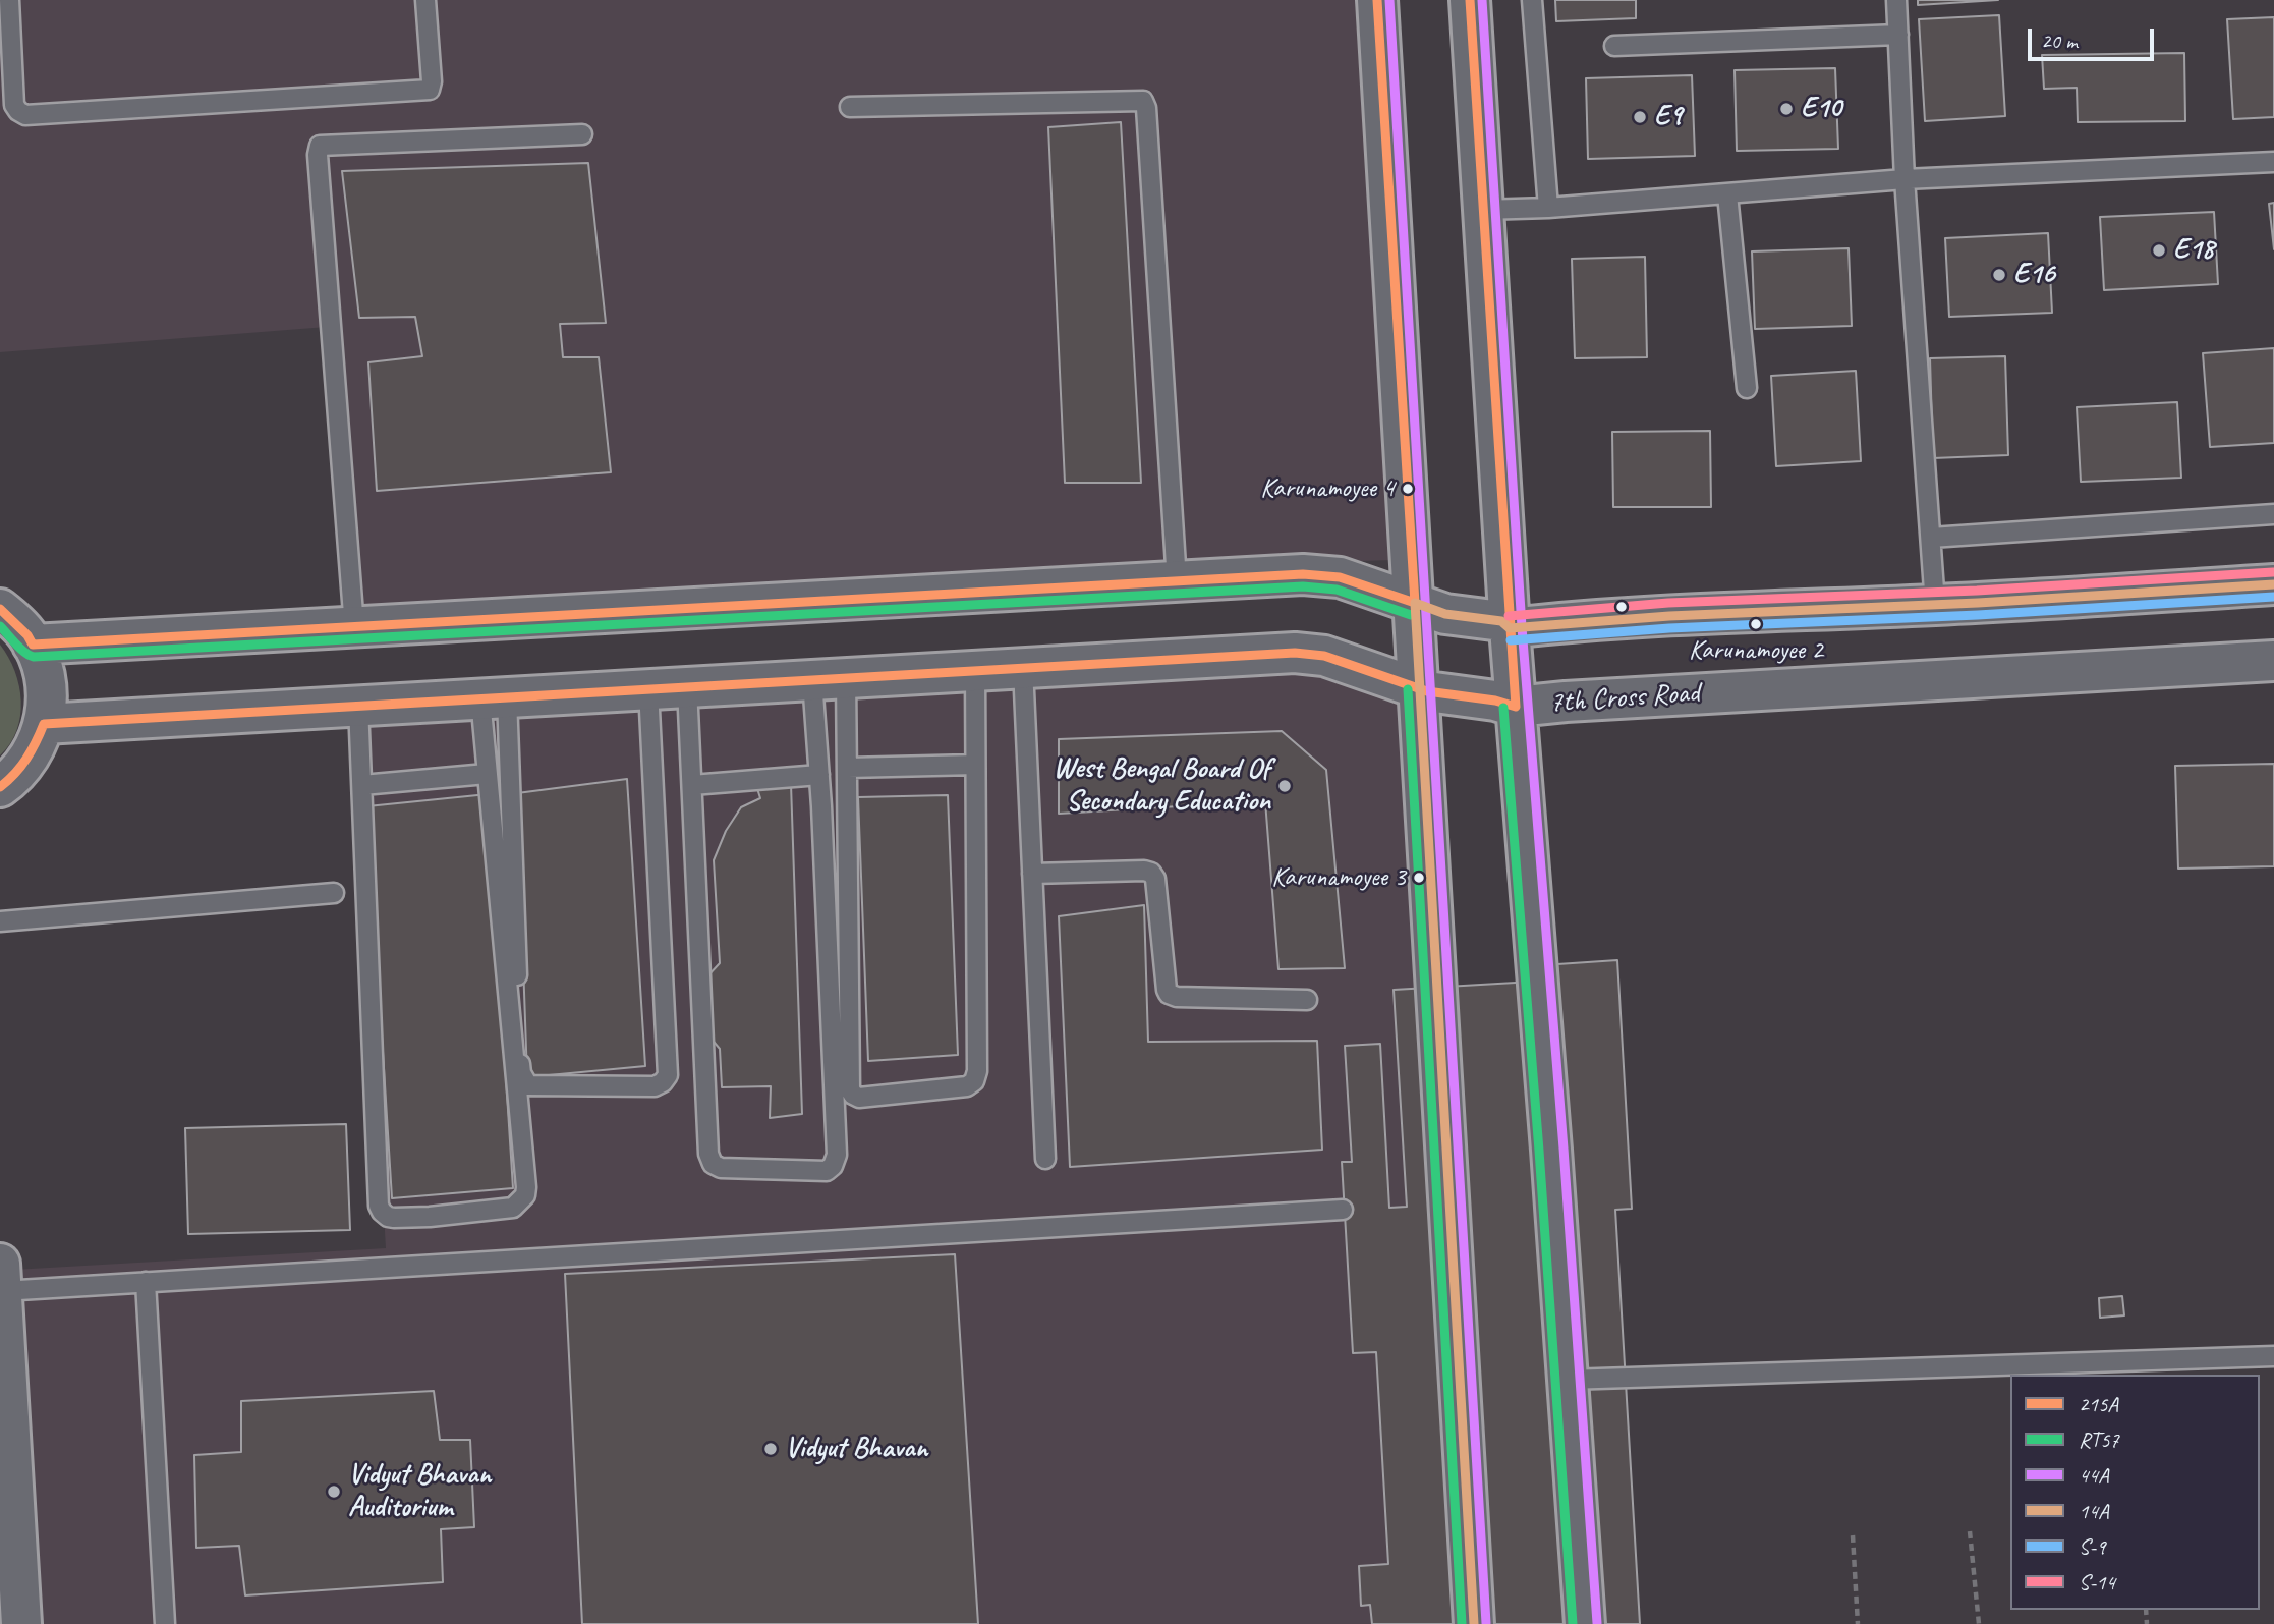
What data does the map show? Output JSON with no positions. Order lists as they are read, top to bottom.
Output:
{
  "streets": {
    "street": ["7th Cross Road"]
  },
  "places": [
    "E10",
    "E9",
    "E18",
    "E16",
    "Karunamoyee 4",
    "Karunamoyee 2",
    "West Bengal Board Of Secondary Education",
    "Karunamoyee 3",
    "Vidyut Bhavan",
    "Vidyut Bhavan Auditorium"
  ],
  "lines": [
    "transit line 215A",
    "transit line 44A",
    "transit line S-14",
    "transit line 14A",
    "transit line RT57",
    "transit line S-9"
  ],
  "legend": [
    "215A",
    "RT57",
    "44A",
    "14A",
    "S-9",
    "S-14"
  ],
  "scale_bar": "20 m"
}
